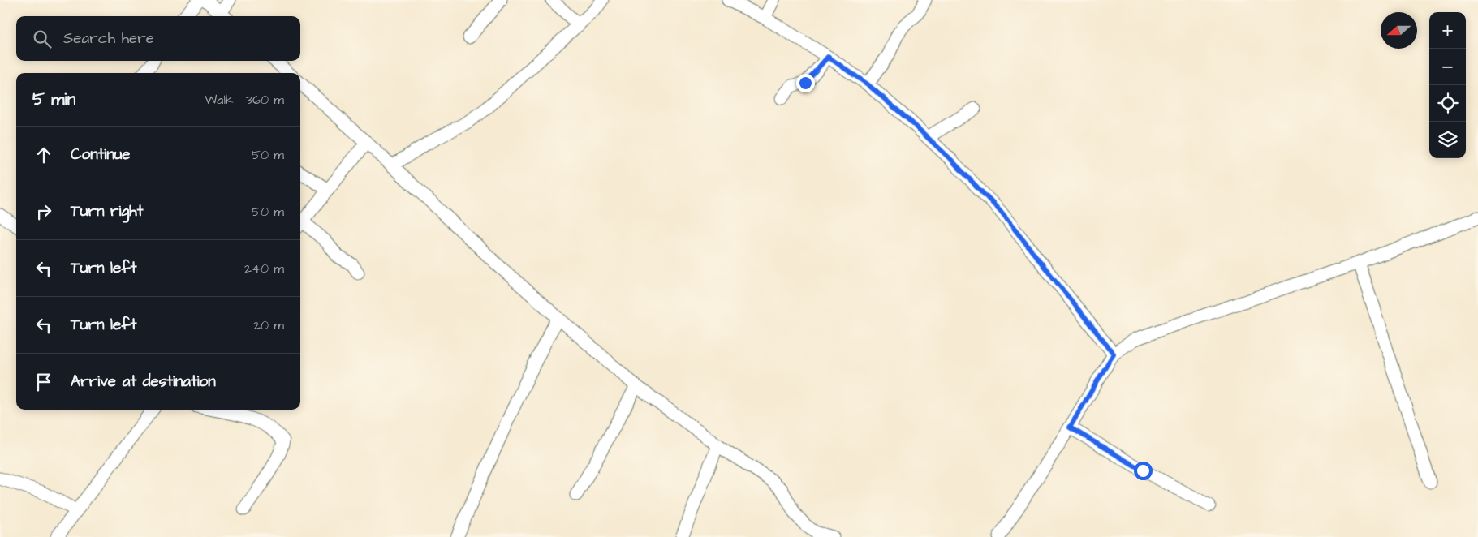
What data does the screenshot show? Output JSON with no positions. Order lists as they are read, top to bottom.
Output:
{
  "north": "left",
  "page": {
    "map_buttons": ["+", "−"],
    "search": "Search here",
    "heading": ["5 min", "Walk · 360 m"],
    "list": [
      ["Continue", "50 m"],
      ["Turn right", "50 m"],
      ["Turn left", "240 m"],
      ["Turn left", "20 m"],
      "Arrive at destination"
    ]
  }
}
